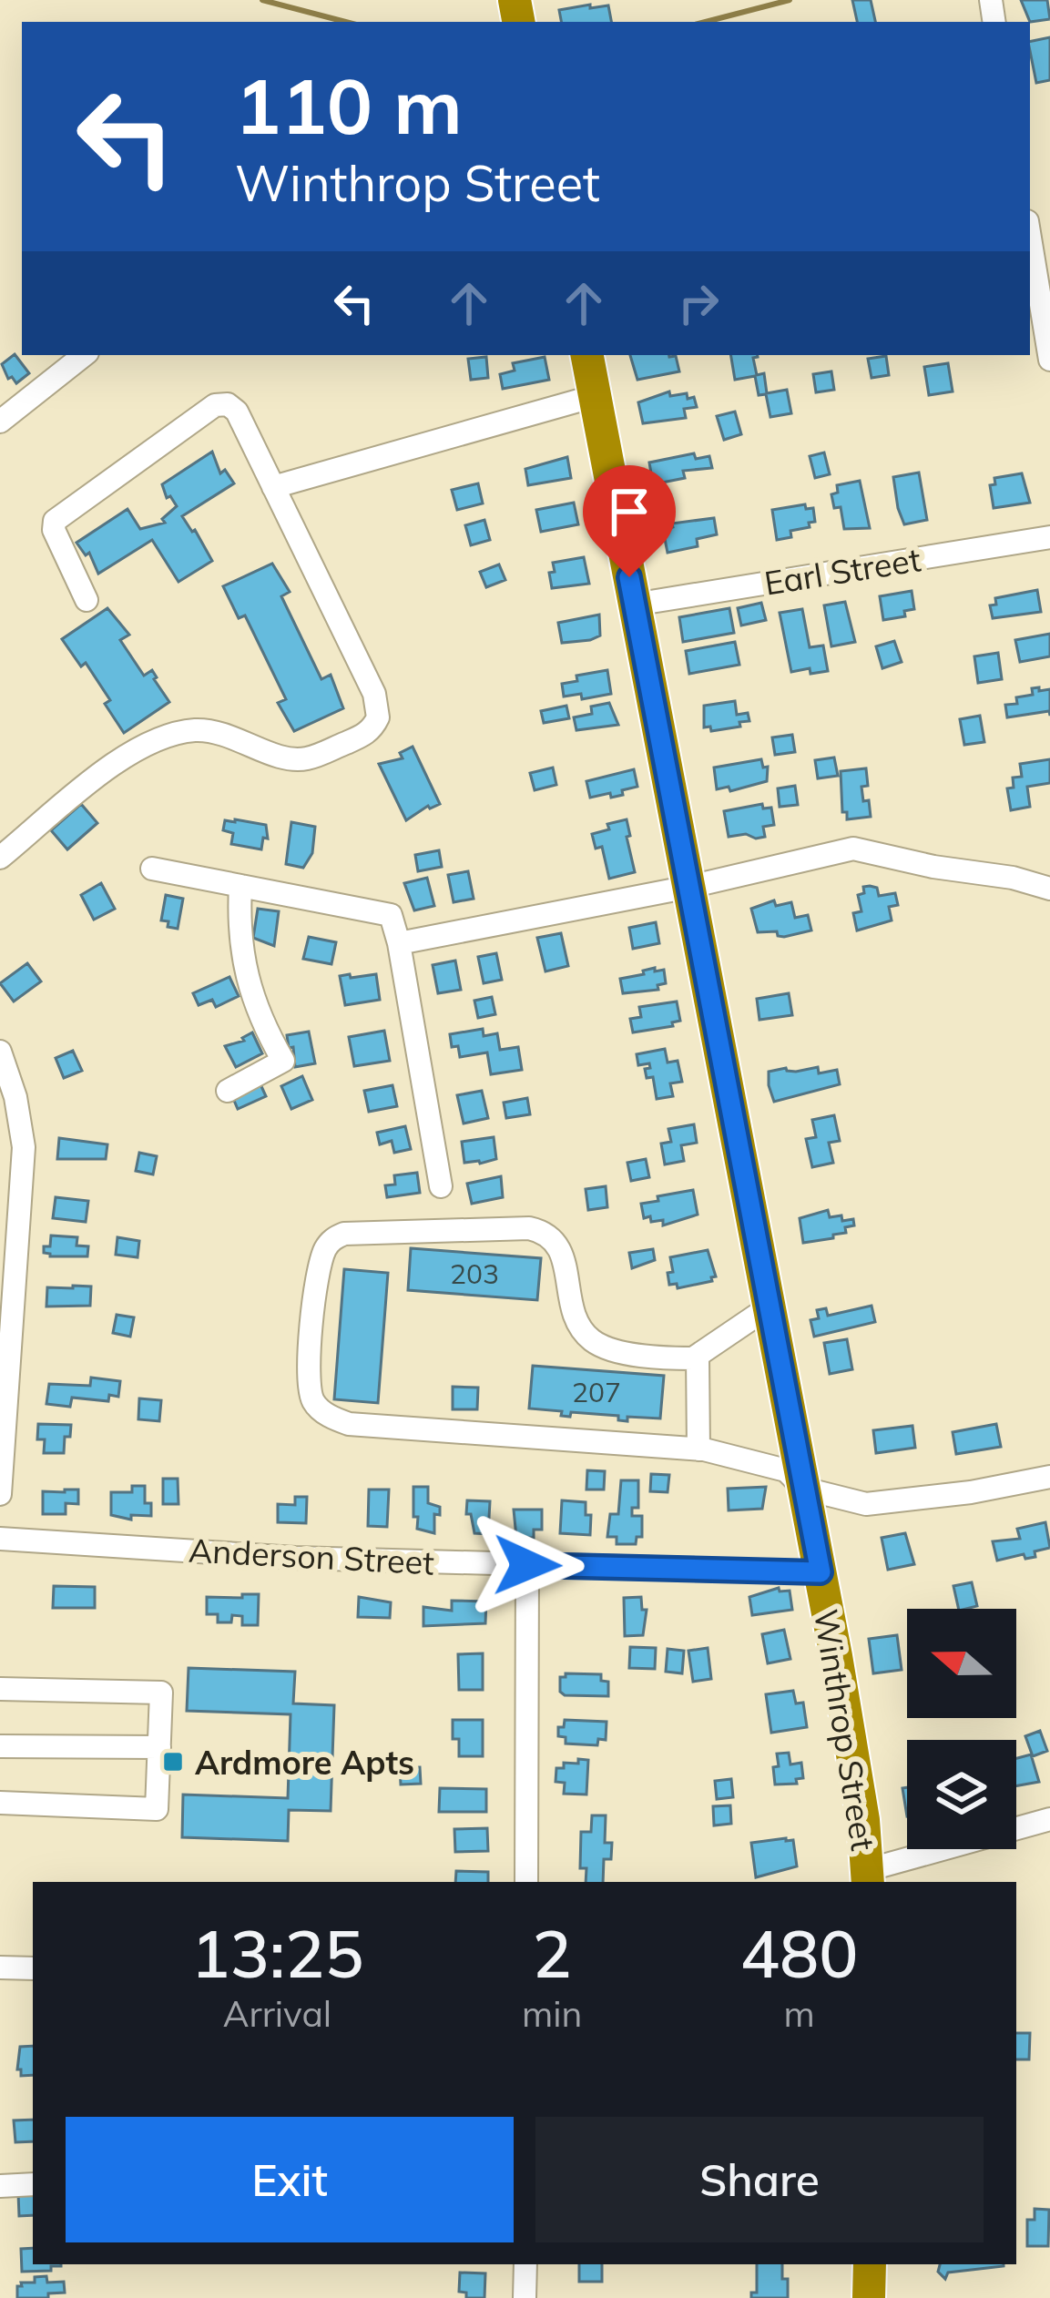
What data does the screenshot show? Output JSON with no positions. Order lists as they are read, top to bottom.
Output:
{
  "streets": {
    "highway": ["Winthrop Street"],
    "street": ["Earl Street", "Anderson Street"]
  },
  "crossings": [
    ["Earl Street", "Winthrop Street"],
    ["Anderson Street", "Winthrop Street"]
  ],
  "places": {
    "transit": ["Ardmore Apts"]
  },
  "house_numbers": ["203", "207"],
  "north": "left",
  "page": {
    "turn": ["110 m", "Winthrop Street"],
    "eta": [
      "13:25",
      "Arrival",
      "2",
      "min",
      "480",
      "m"
    ],
    "buttons": ["Exit", "Share"]
  }
}
